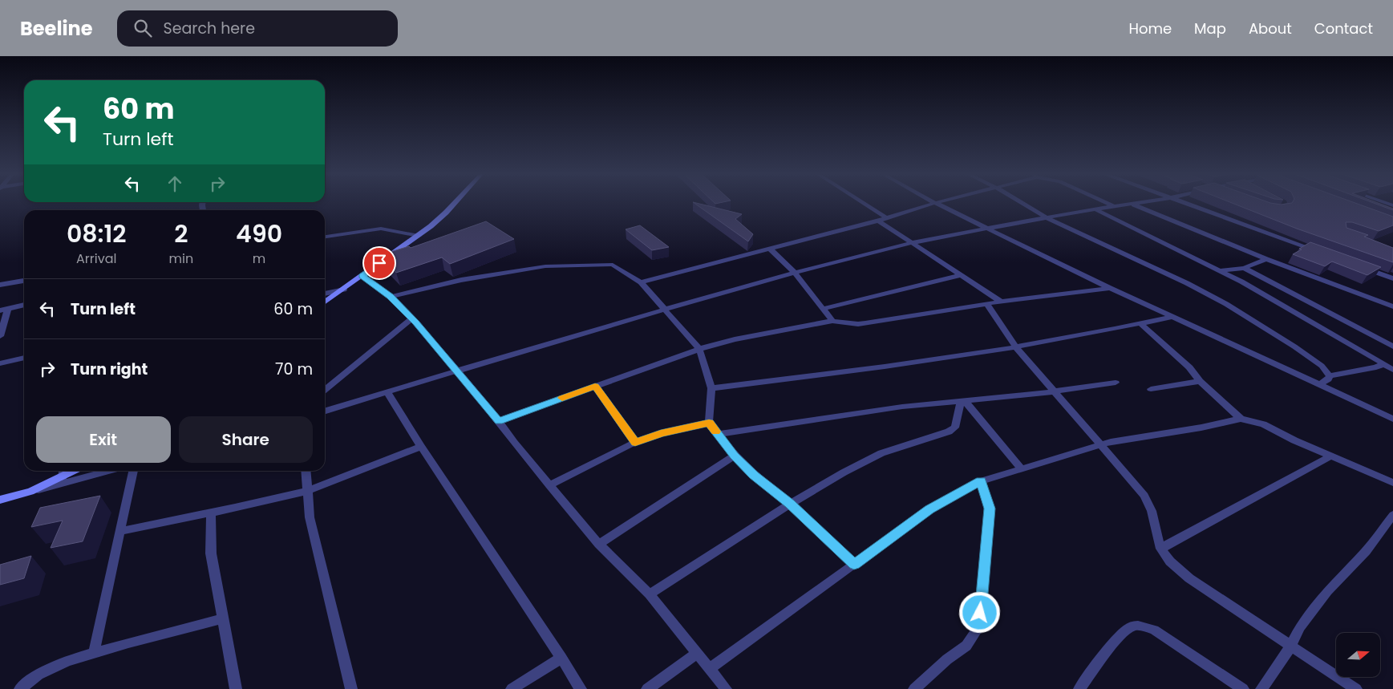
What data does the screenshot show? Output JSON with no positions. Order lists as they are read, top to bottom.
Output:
{
  "north": "right",
  "page": {
    "header": "Beeline",
    "search": "Search here",
    "nav": [
      "Home",
      "Map",
      "About",
      "Contact"
    ],
    "turn": ["60 m", "Turn left"],
    "eta": [
      "08:12",
      "Arrival",
      "2",
      "min",
      "490",
      "m"
    ],
    "list": [
      {
        "name": "Turn left",
        "value": "60 m"
      },
      {
        "name": "Turn right",
        "value": "70 m"
      }
    ],
    "buttons": ["Exit", "Share"]
  }
}
